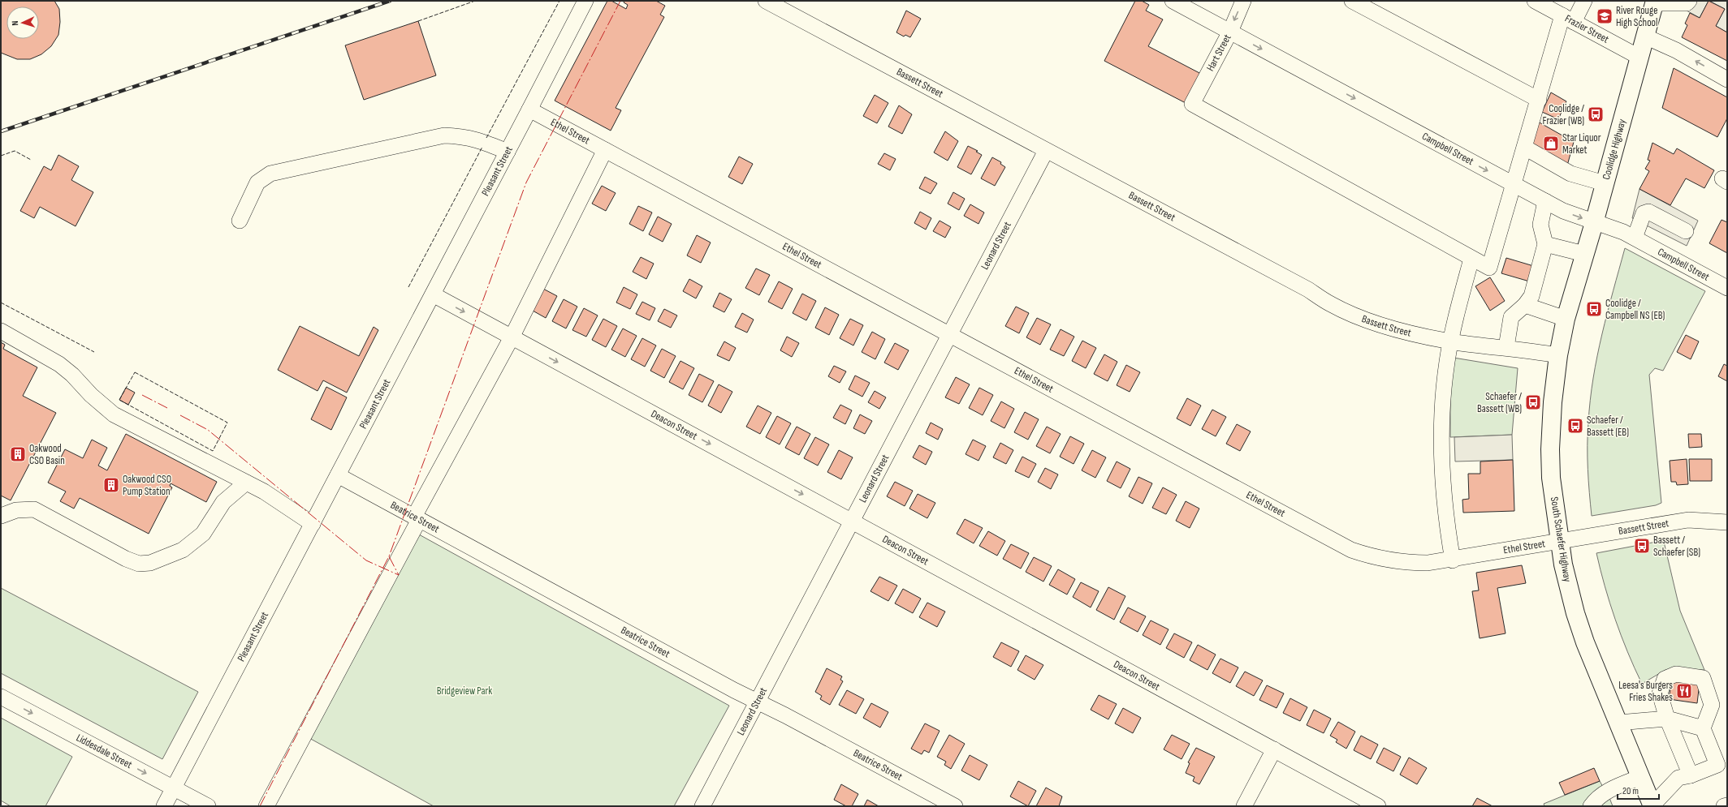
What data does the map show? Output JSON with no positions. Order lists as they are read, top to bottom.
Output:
{
  "streets": {
    "main road": ["Coolidge Highway", "South Schaefer Highway"],
    "street": [
      "Frazier Street",
      "Hart Street",
      "Bassett Street",
      "Ethel Street",
      "Campbell Street",
      "Pleasant Street",
      "Leonard Street",
      "Deacon Street",
      "Beatrice Street",
      "Liddesdale Street"
    ]
  },
  "crossings": [
    ["Frazier Street", "Coolidge Highway"],
    ["Hart Street", "Campbell Street"],
    ["Bassett Street", "Ethel Street"],
    ["Bassett Street", "Leonard Street"],
    ["Bassett Street", "South Schaefer Highway"],
    ["Ethel Street", "Pleasant Street"],
    ["Ethel Street", "Leonard Street"],
    ["Ethel Street", "South Schaefer Highway"],
    ["Campbell Street", "Coolidge Highway"],
    ["Coolidge Highway", "South Schaefer Highway"],
    ["Pleasant Street", "Deacon Street"],
    ["Pleasant Street", "Beatrice Street"],
    ["Pleasant Street", "Liddesdale Street"],
    ["Leonard Street", "Deacon Street"],
    ["Leonard Street", "Beatrice Street"]
  ],
  "one_way": ["Deacon Street", "Liddesdale Street"],
  "parks": ["Bridgeview Park"],
  "places": {
    "school or university": ["River Rouge High School"],
    "bus stop": [
      "Coolidge / Frazier (WB)",
      "Coolidge / Campbell NS (EB)",
      "Schaefer / Bassett (WB)",
      "Schaefer / Bassett (EB)",
      "Bassett / Schaefer (SB)"
    ],
    "shop": ["Star Liquor Market"],
    "building": ["Oakwood CSO Basin", "Oakwood CSO Pump Station"],
    "restaurant": ["Leesa's Burgers Fries Shakes"]
  },
  "scale_bar": "20 m",
  "north": "left"
}
